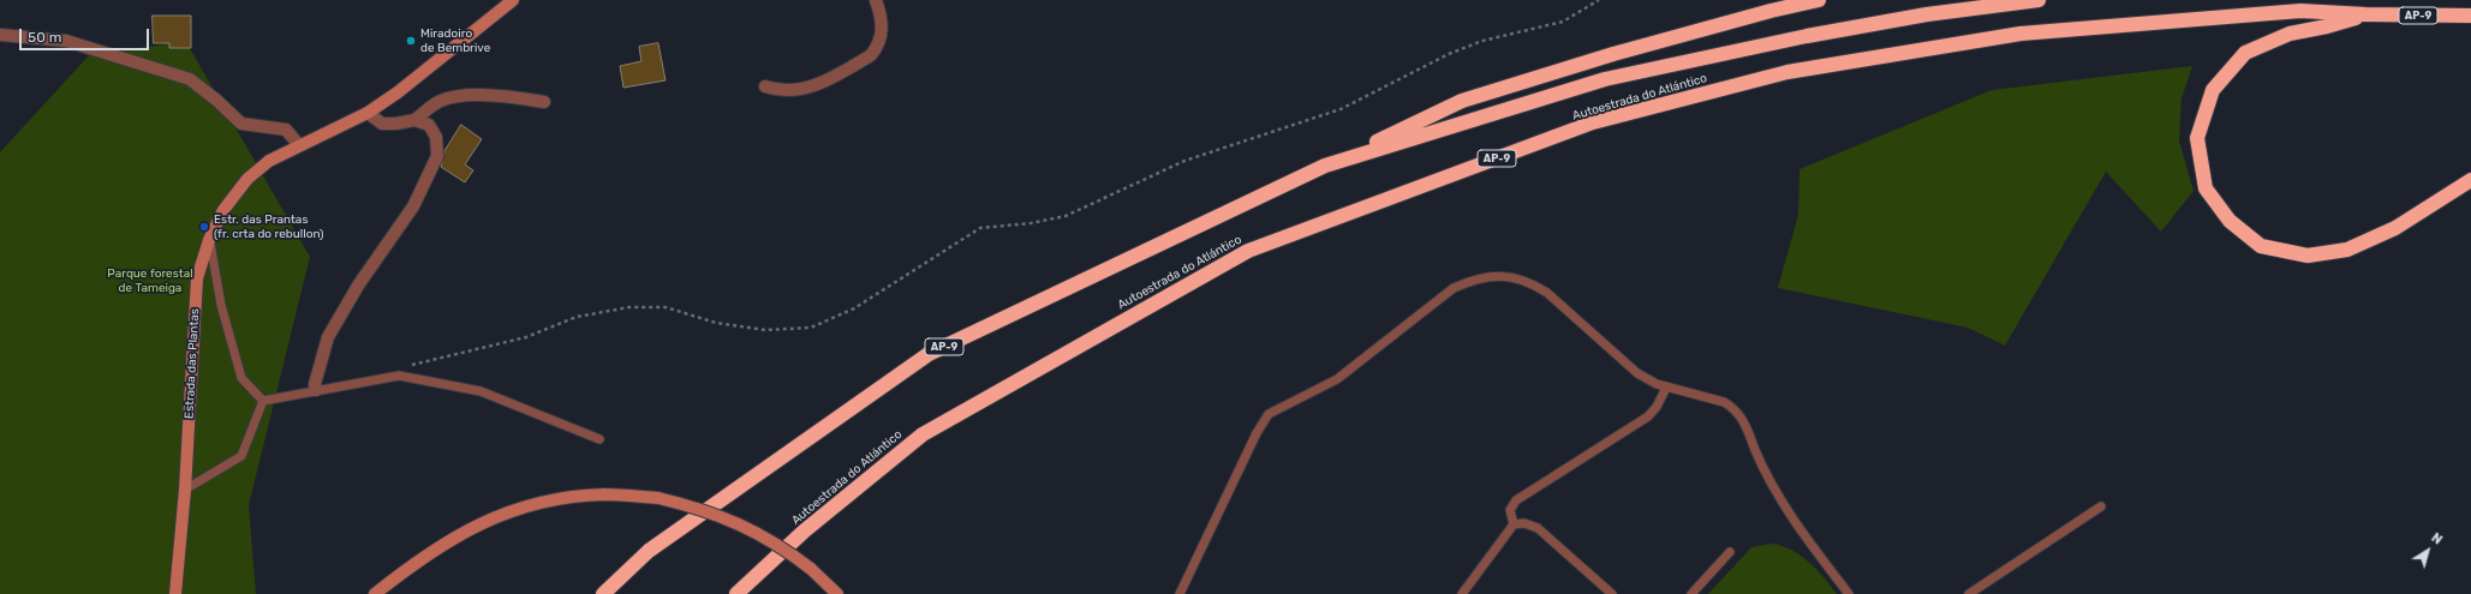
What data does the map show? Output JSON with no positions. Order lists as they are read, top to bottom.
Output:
{
  "streets": {
    "highway": ["AP-9", "Autoestrada do Atlántico"],
    "street": ["Estrada das Plantas"]
  },
  "parks": ["Parque forestal de Tameiga"],
  "places": ["Miradoiro de Bembrive", "Estr. das Prantas (fr. crta do rebullon)"],
  "scale_bar": "50 m",
  "north": "top right"
}
